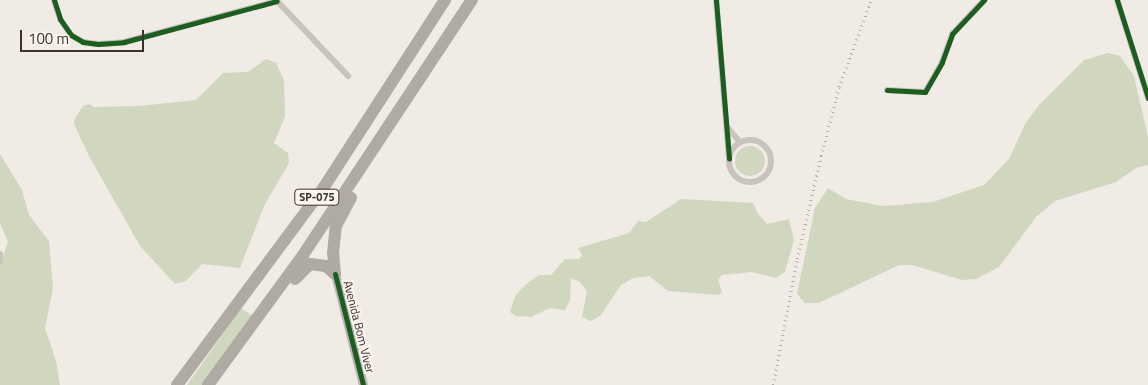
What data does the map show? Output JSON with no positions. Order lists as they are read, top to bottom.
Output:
{
  "streets": {
    "highway": ["SP-075"],
    "street": ["Avenida Bom Viver"]
  },
  "scale_bar": "100 m"
}
